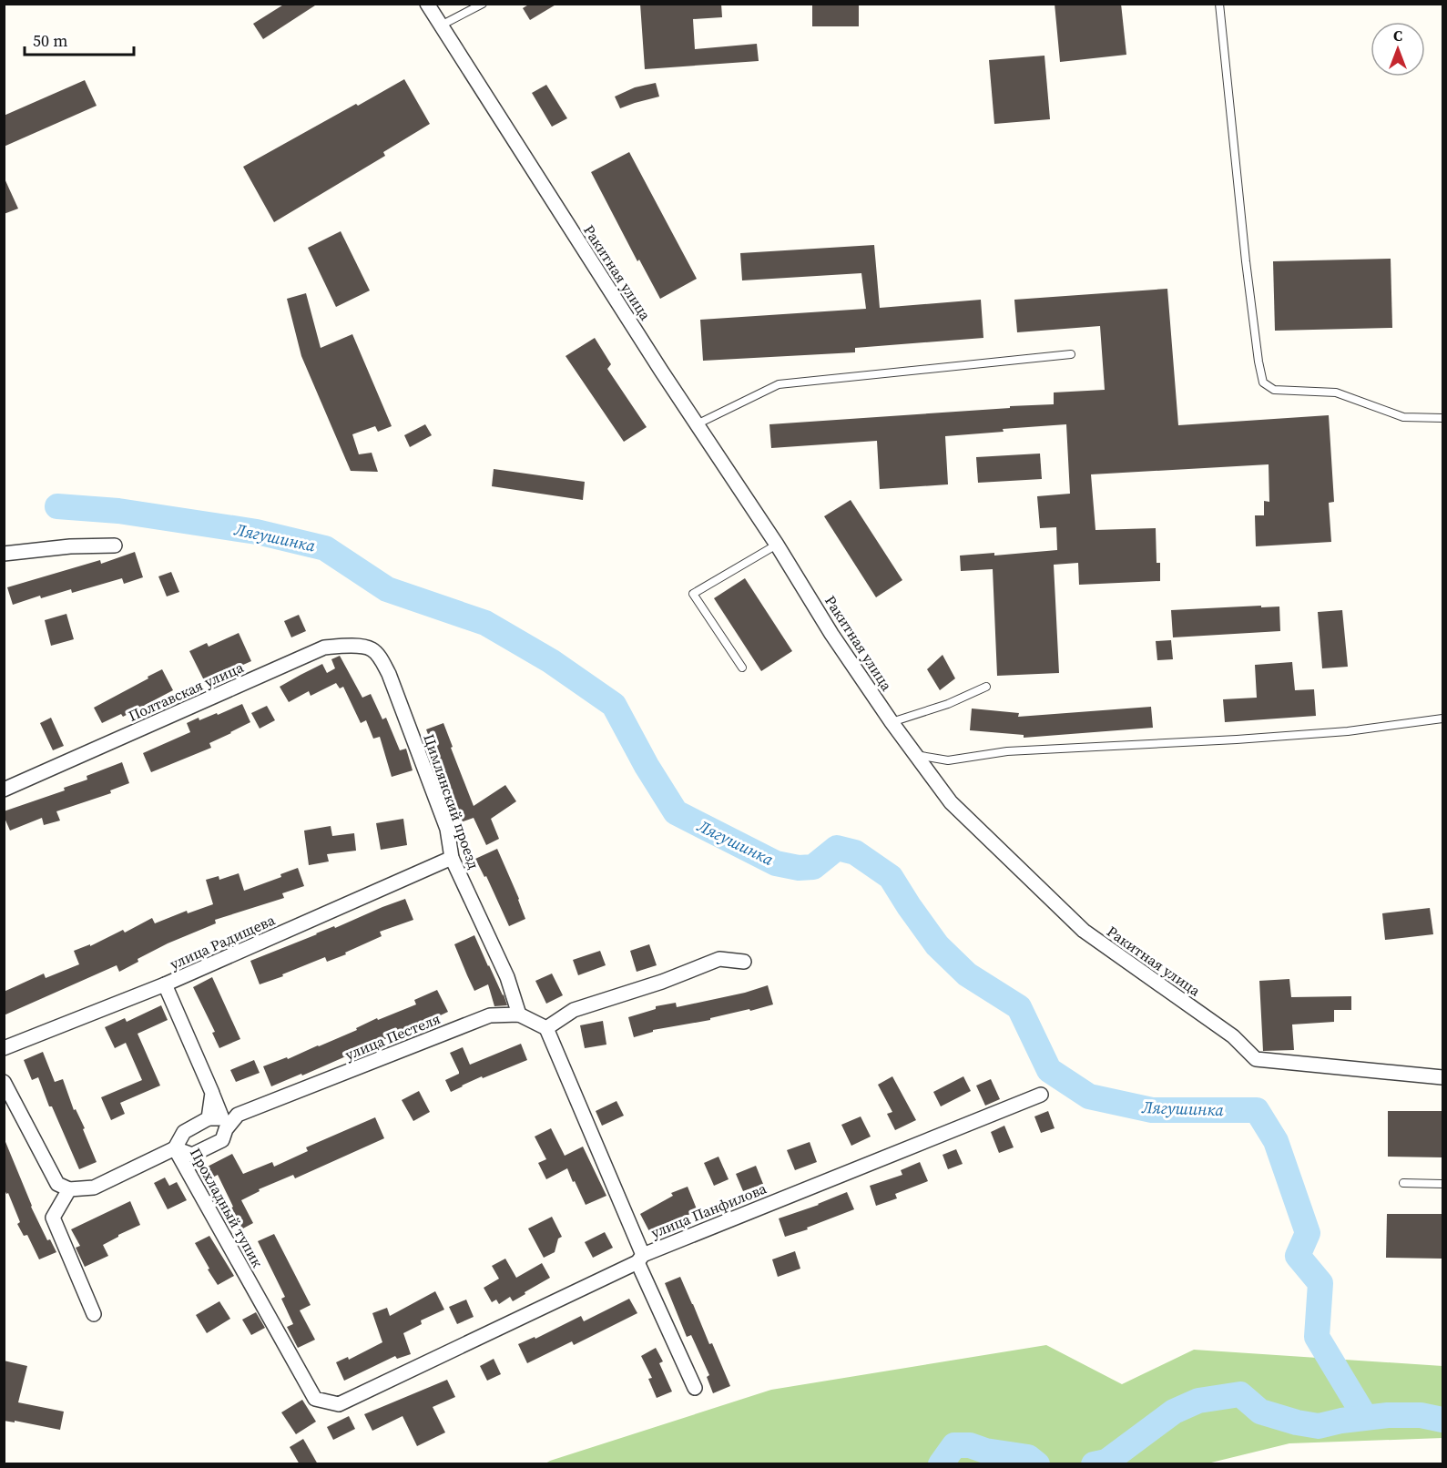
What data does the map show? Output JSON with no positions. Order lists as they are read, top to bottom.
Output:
{
  "streets": {
    "street": [
      "Ракитная улица",
      "Полтавская улица",
      "Цимлянский проезд",
      "улица Радищева",
      "улица Пестеля",
      "Прохладный тупик",
      "улица Панфилова"
    ]
  },
  "crossings": [
    ["Полтавская улица", "Цимлянский проезд"],
    ["Цимлянский проезд", "улица Радищева"],
    ["Цимлянский проезд", "улица Пестеля"],
    ["улица Пестеля", "Прохладный тупик"],
    ["Прохладный тупик", "улица Панфилова"]
  ],
  "water": ["Лягушинка"],
  "scale_bar": "50 m",
  "north": "top"
}
